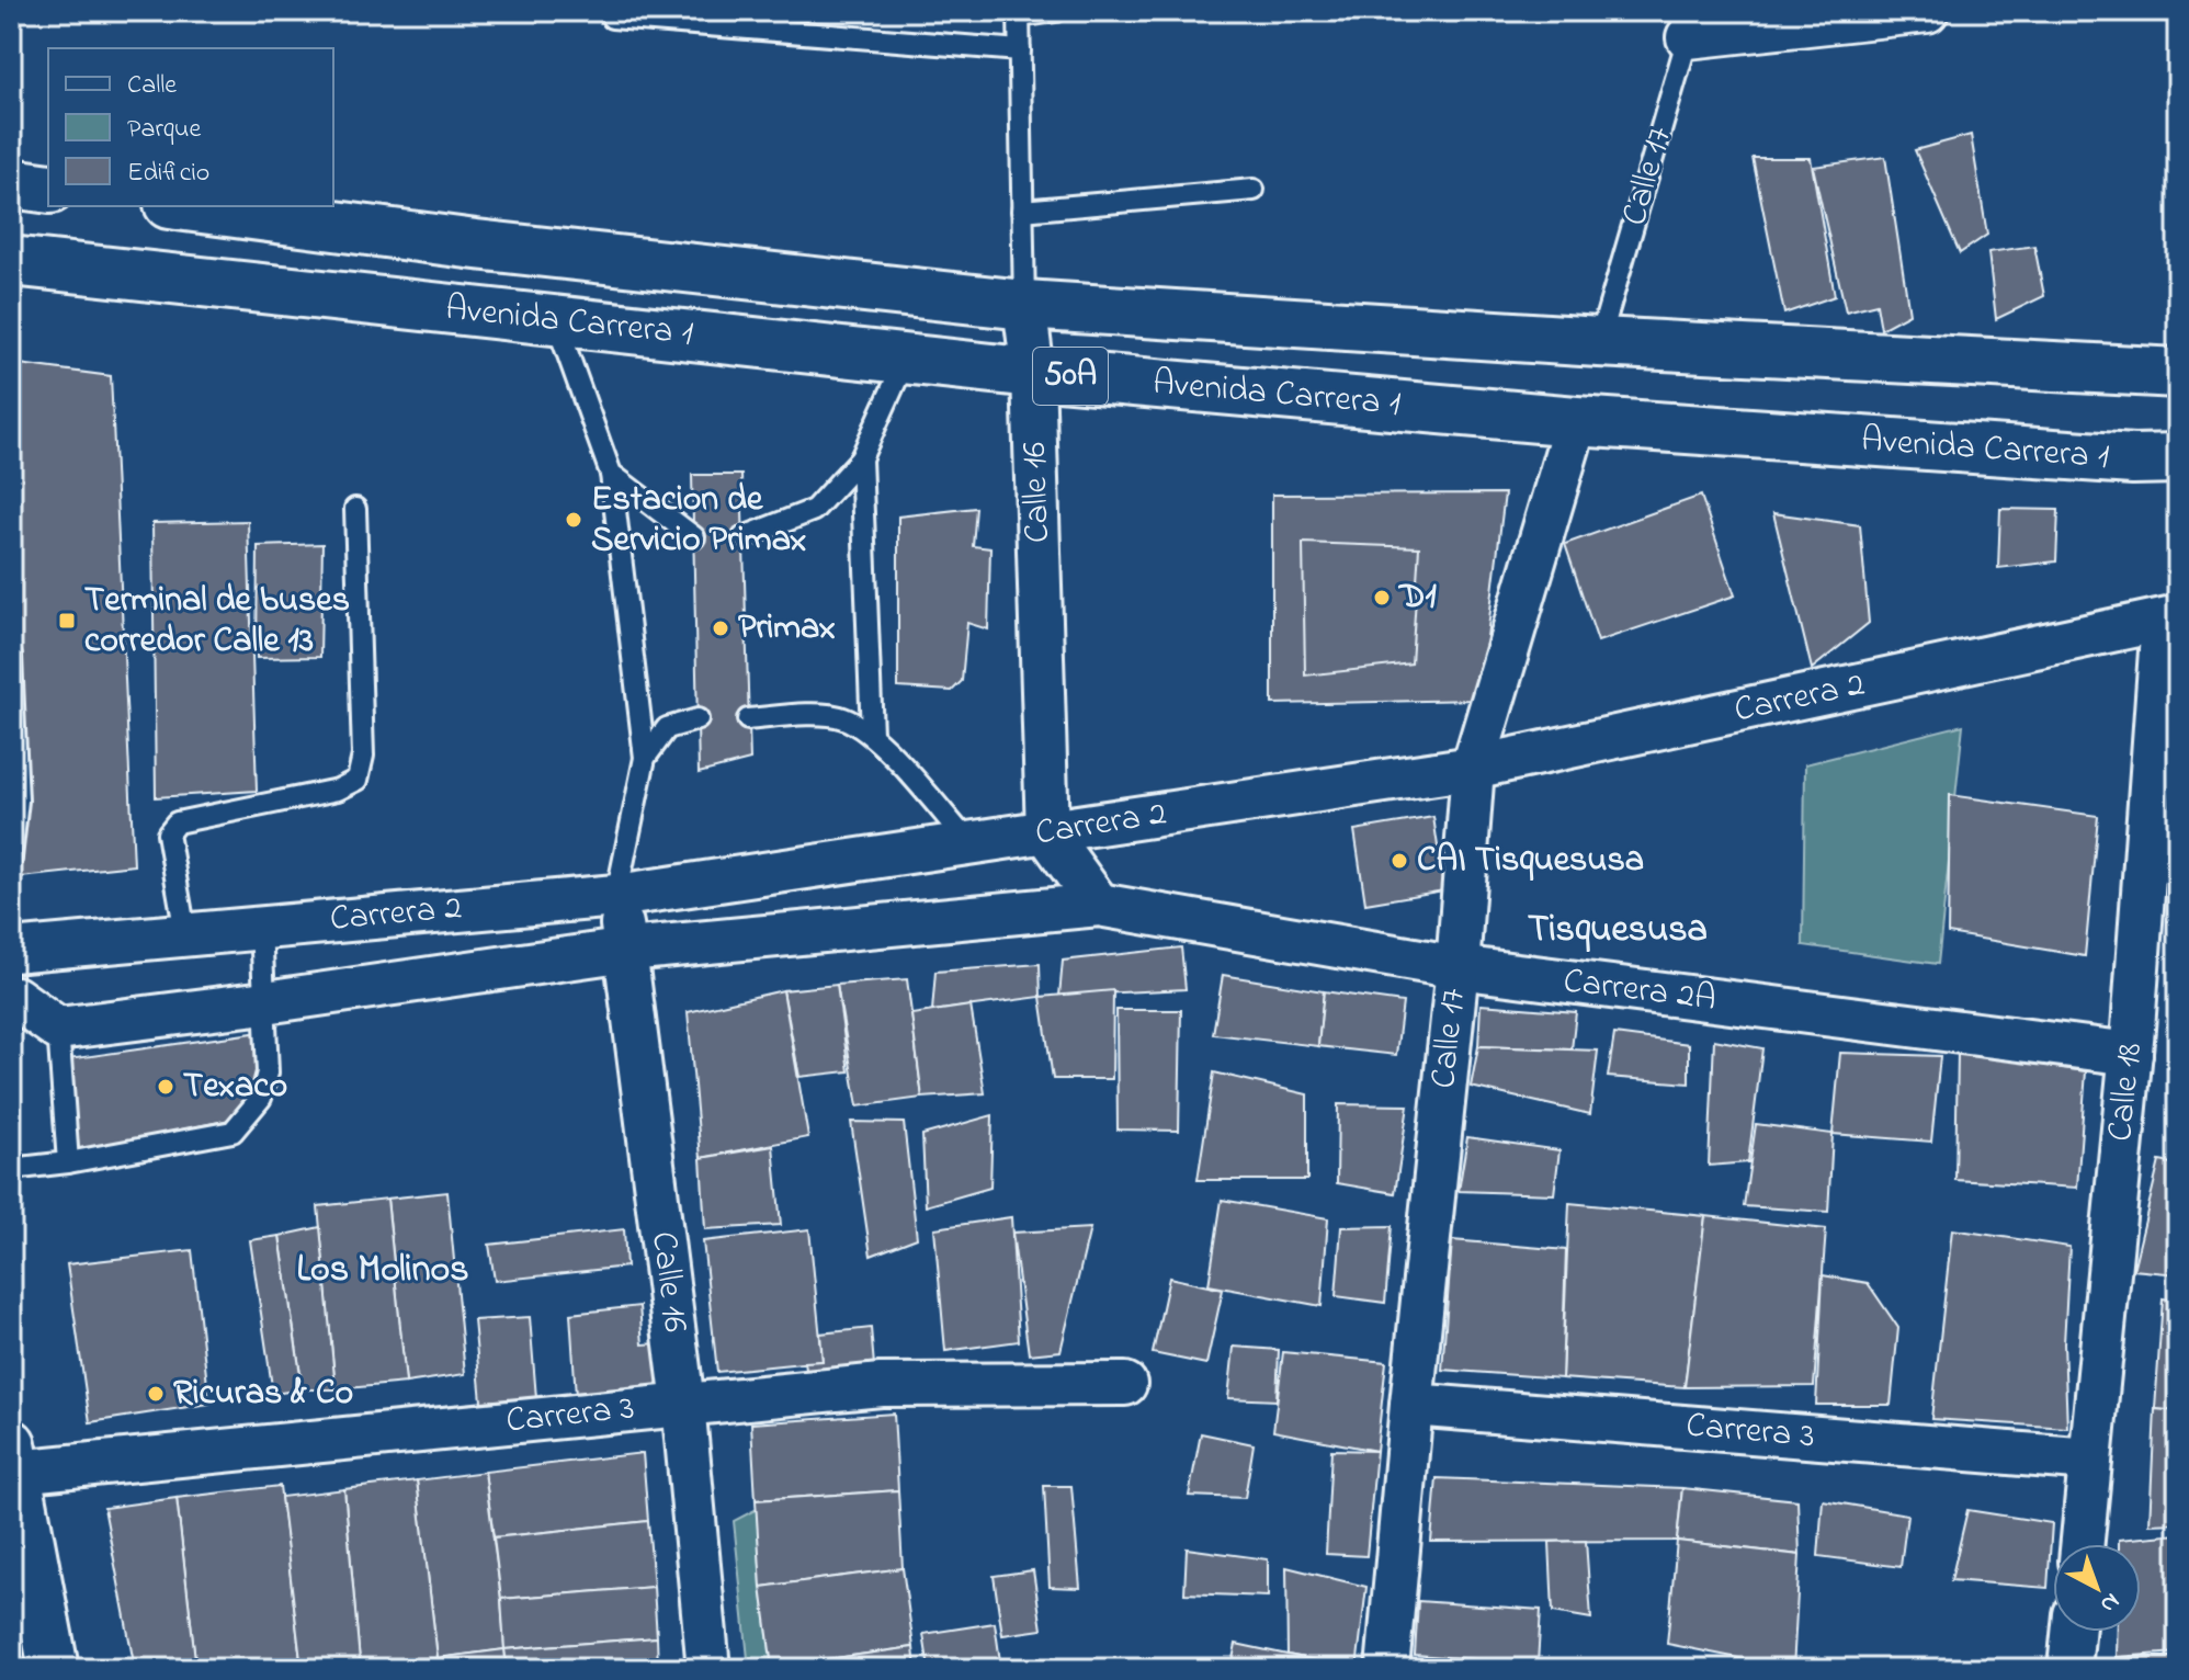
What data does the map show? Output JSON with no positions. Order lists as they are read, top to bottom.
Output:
{
  "streets": {
    "main road": ["Avenida Carrera 1", "50A"],
    "street": [
      "Calle 17",
      "Calle 16",
      "Carrera 2",
      "Carrera 2A",
      "Calle 18",
      "Carrera 3"
    ]
  },
  "crossings": [
    ["Calle 17", "Avenida Carrera 1"],
    ["Calle 17", "Carrera 2"],
    ["Calle 17", "Carrera 2A"],
    ["Calle 17", "Carrera 3"],
    ["Avenida Carrera 1", "Calle 16"],
    ["Calle 16", "Carrera 2"],
    ["Calle 16", "Carrera 3"],
    ["Carrera 2", "Carrera 2A"],
    ["Carrera 2", "Calle 18"],
    ["Carrera 2A", "Calle 18"],
    ["Calle 18", "Carrera 3"]
  ],
  "districts": ["Tisquesusa", "Los Molinos"],
  "places": {
    "other": [
      "Estacion de Servicio Primax",
      "D1",
      "Primax",
      "CAI Tisquesusa",
      "Texaco",
      "Ricuras & Co"
    ],
    "transit": ["Terminal de buses corredor Calle 13"]
  },
  "legend": ["Calle", "Parque", "Edificio"],
  "north": "bottom right"
}
